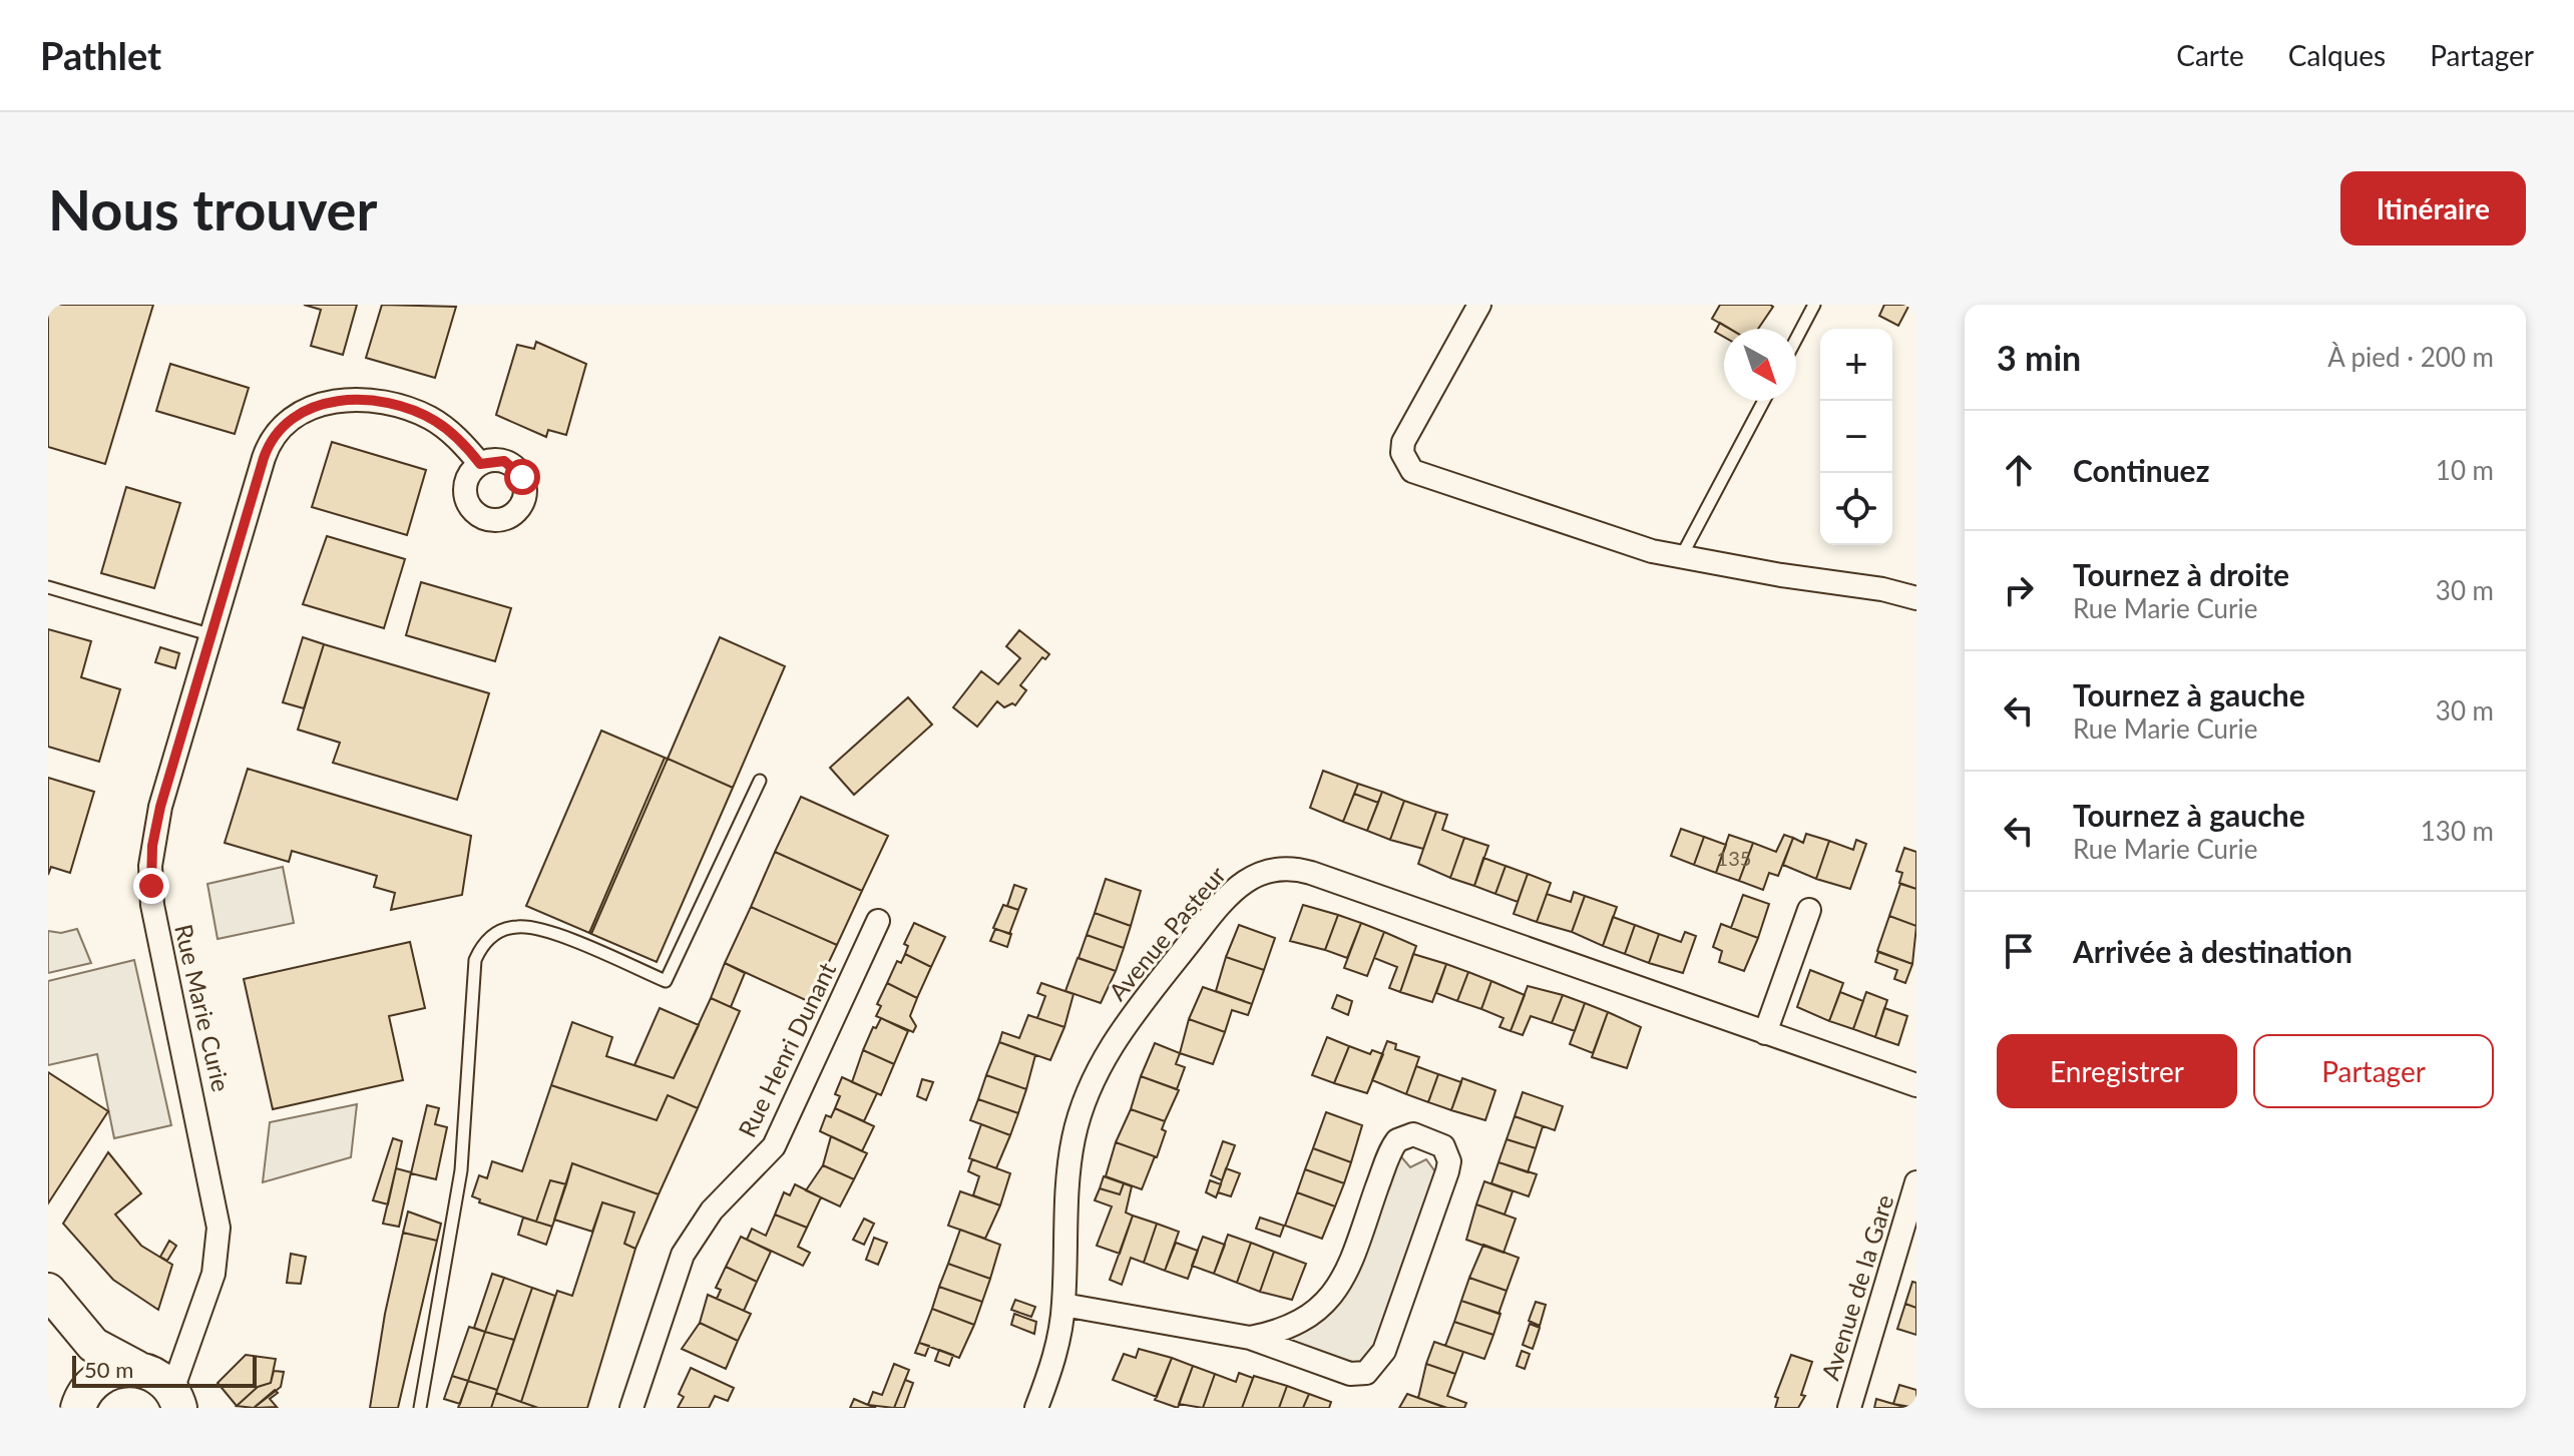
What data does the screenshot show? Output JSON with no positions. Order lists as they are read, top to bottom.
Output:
{
  "streets": {
    "street": [
      "Avenue Pasteur",
      "Rue Marie Curie",
      "Rue Henri Dunant",
      "Avenue de la Gare"
    ]
  },
  "house_numbers": ["135"],
  "scale_bar": "50 m",
  "north": "bottom right",
  "page": {
    "header": "Pathlet",
    "nav": ["Carte", "Calques", "Partager"],
    "buttons": [
      "Itinéraire",
      ["Enregistrer", "Partager"]
    ],
    "title": "Nous trouver",
    "heading": ["3 min", "À pied · 200 m"],
    "map_buttons": ["+", "−"],
    "list": [
      ["Continuez", "10 m"],
      ["Tournez à droite", "Rue Marie Curie", "30 m"],
      ["Tournez à gauche", "Rue Marie Curie", "30 m"],
      ["Tournez à gauche", "Rue Marie Curie", "130 m"],
      "Arrivée à destination"
    ],
    "scale": "50 m"
  }
}
